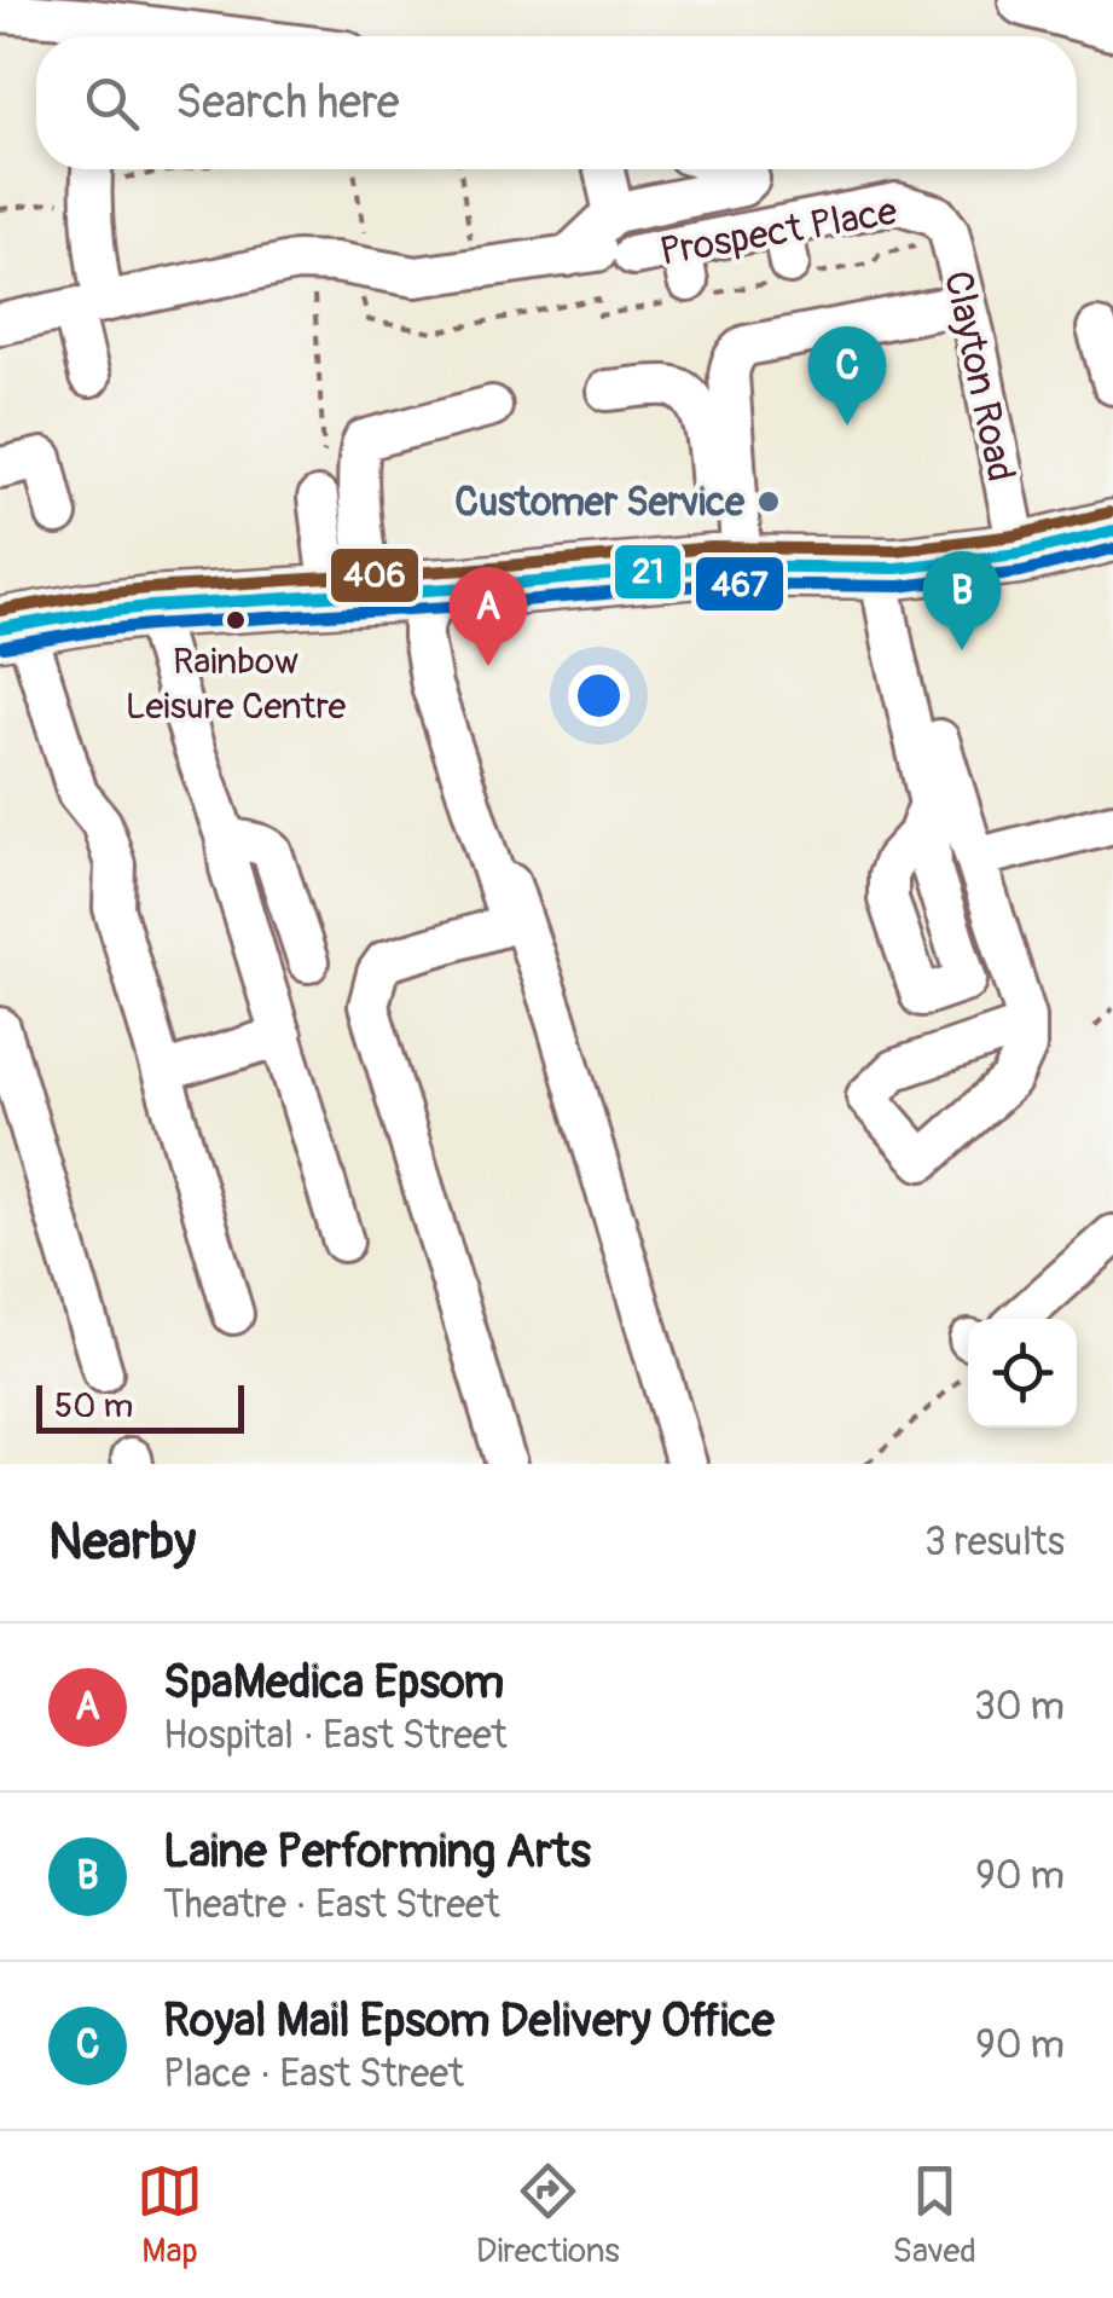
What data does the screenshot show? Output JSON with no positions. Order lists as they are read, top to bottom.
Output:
{
  "streets": {
    "street": ["Prospect Place", "Clayton Road"]
  },
  "crossings": [
    ["Prospect Place", "Clayton Road"]
  ],
  "places": ["Customer Service", "Rainbow Leisure Centre"],
  "lines": ["transit line 406", "transit line 21", "transit line 467"],
  "scale_bar": "50 m",
  "page": {
    "search": "Search here",
    "pins": ["C", "B", "A"],
    "scale": "50 m",
    "heading": ["Nearby", "3 results"],
    "list": [
      {
        "mark": "A",
        "name": "SpaMedica Epsom",
        "note": "Hospital · East Street",
        "value": "30 m"
      },
      {
        "mark": "B",
        "name": "Laine Performing Arts",
        "note": "Theatre · East Street",
        "value": "90 m"
      },
      {
        "mark": "C",
        "name": "Royal Mail Epsom Delivery Office",
        "note": "Place · East Street",
        "value": "90 m"
      }
    ],
    "nav": ["Map", "Directions", "Saved"]
  }
}
